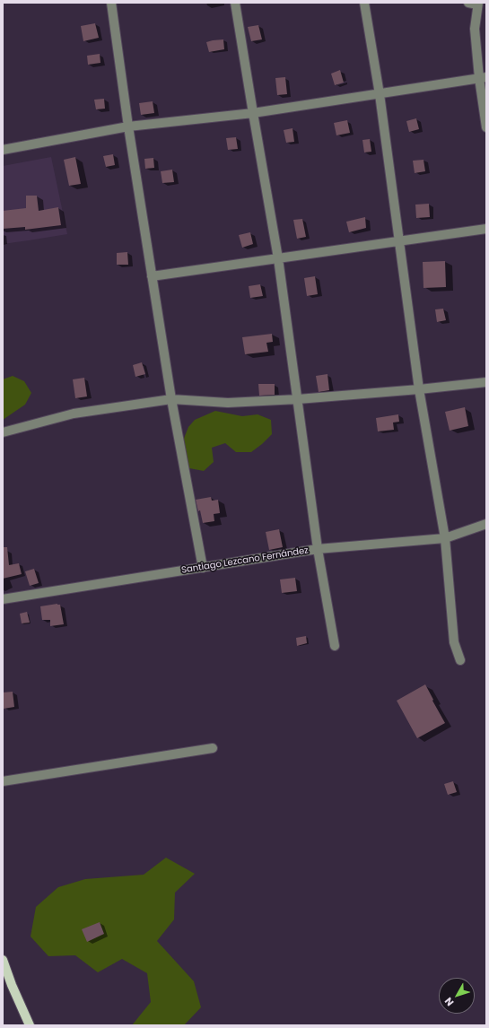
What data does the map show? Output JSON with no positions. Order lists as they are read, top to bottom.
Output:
{
  "streets": {
    "street": ["Santiago Lezcano Fernández"]
  },
  "north": "bottom left"
}
